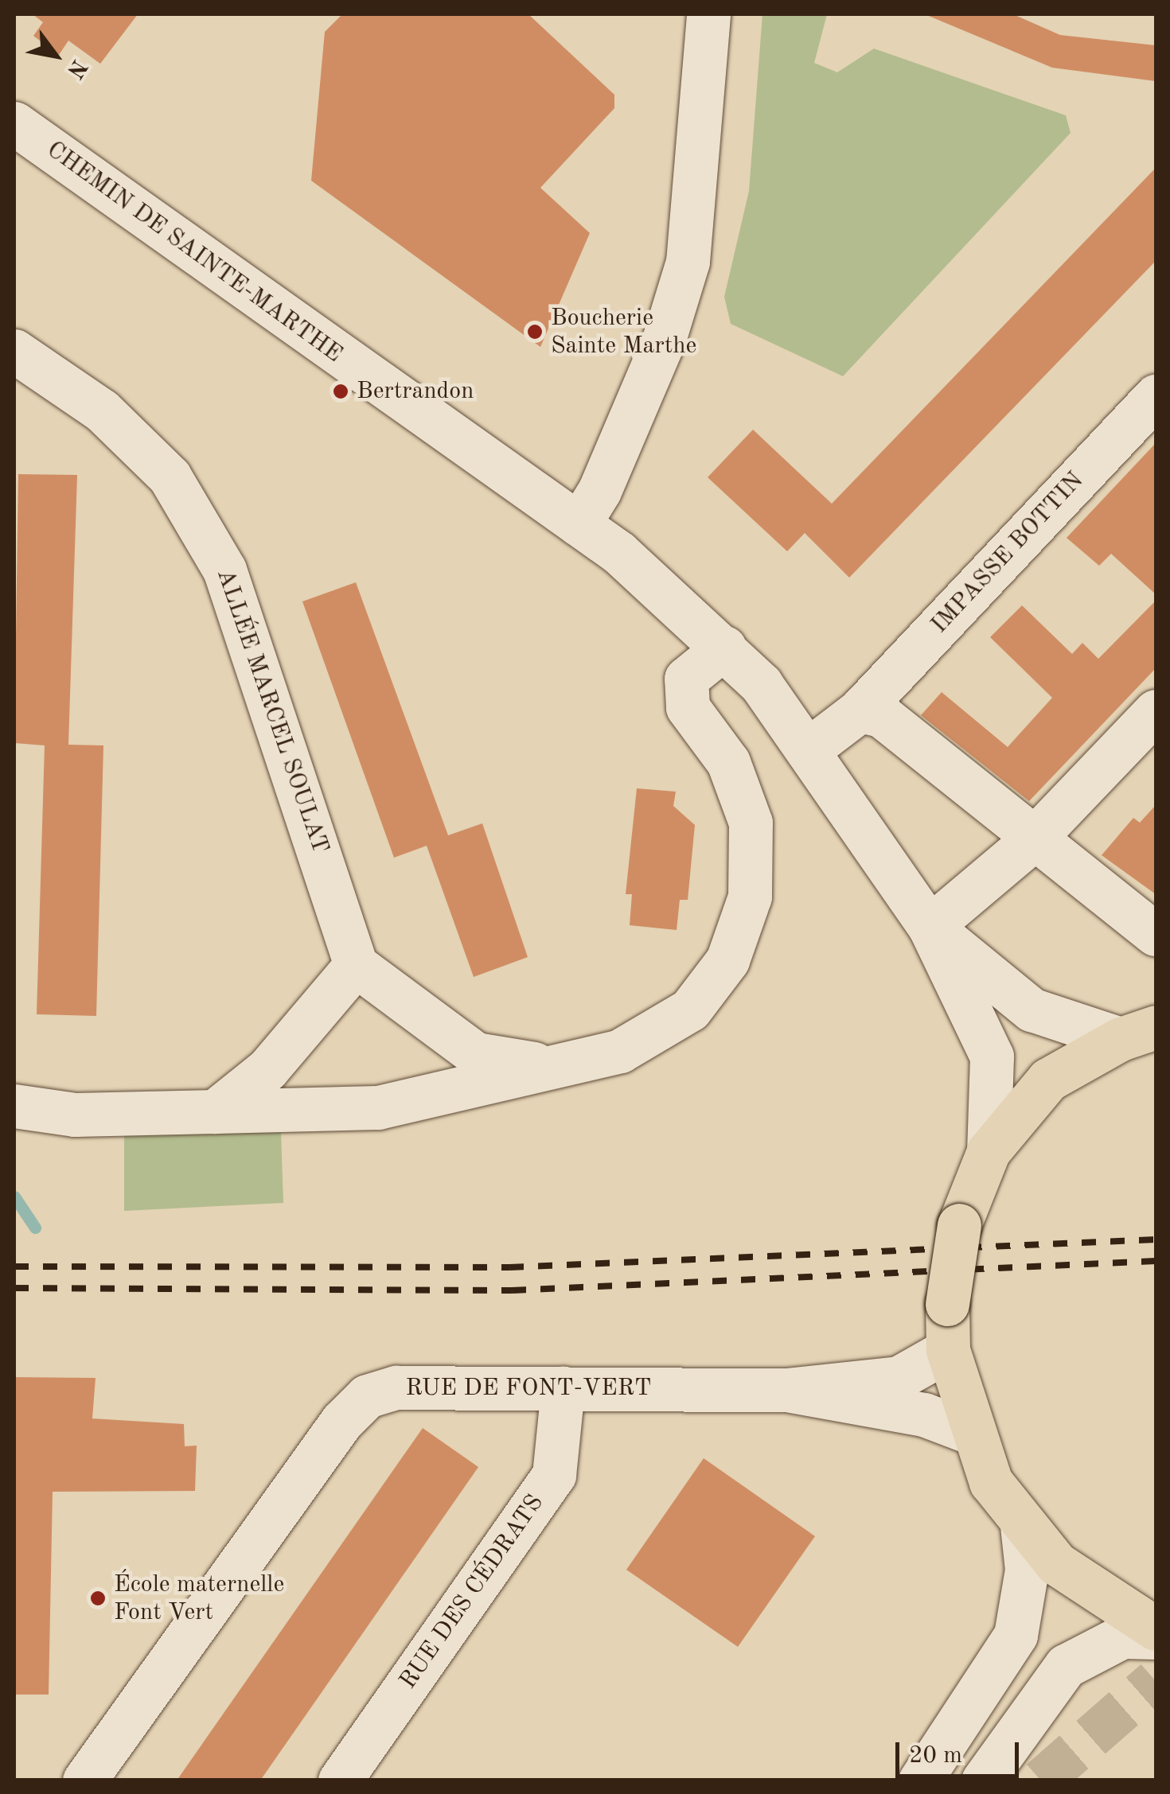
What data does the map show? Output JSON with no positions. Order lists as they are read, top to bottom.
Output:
{
  "streets": {
    "street": [
      "CHEMIN DE SAINTE-MARTHE",
      "IMPASSE BOTTIN",
      "ALLÉE MARCEL SOULAT",
      "RUE DE FONT-VERT",
      "RUE DES CÉDRATS"
    ]
  },
  "crossings": [
    ["RUE DE FONT-VERT", "RUE DES CÉDRATS"]
  ],
  "places": ["Boucherie Sainte Marthe", "Bertrandon", "École maternelle Font Vert"],
  "scale_bar": "20 m",
  "north": "bottom right"
}
